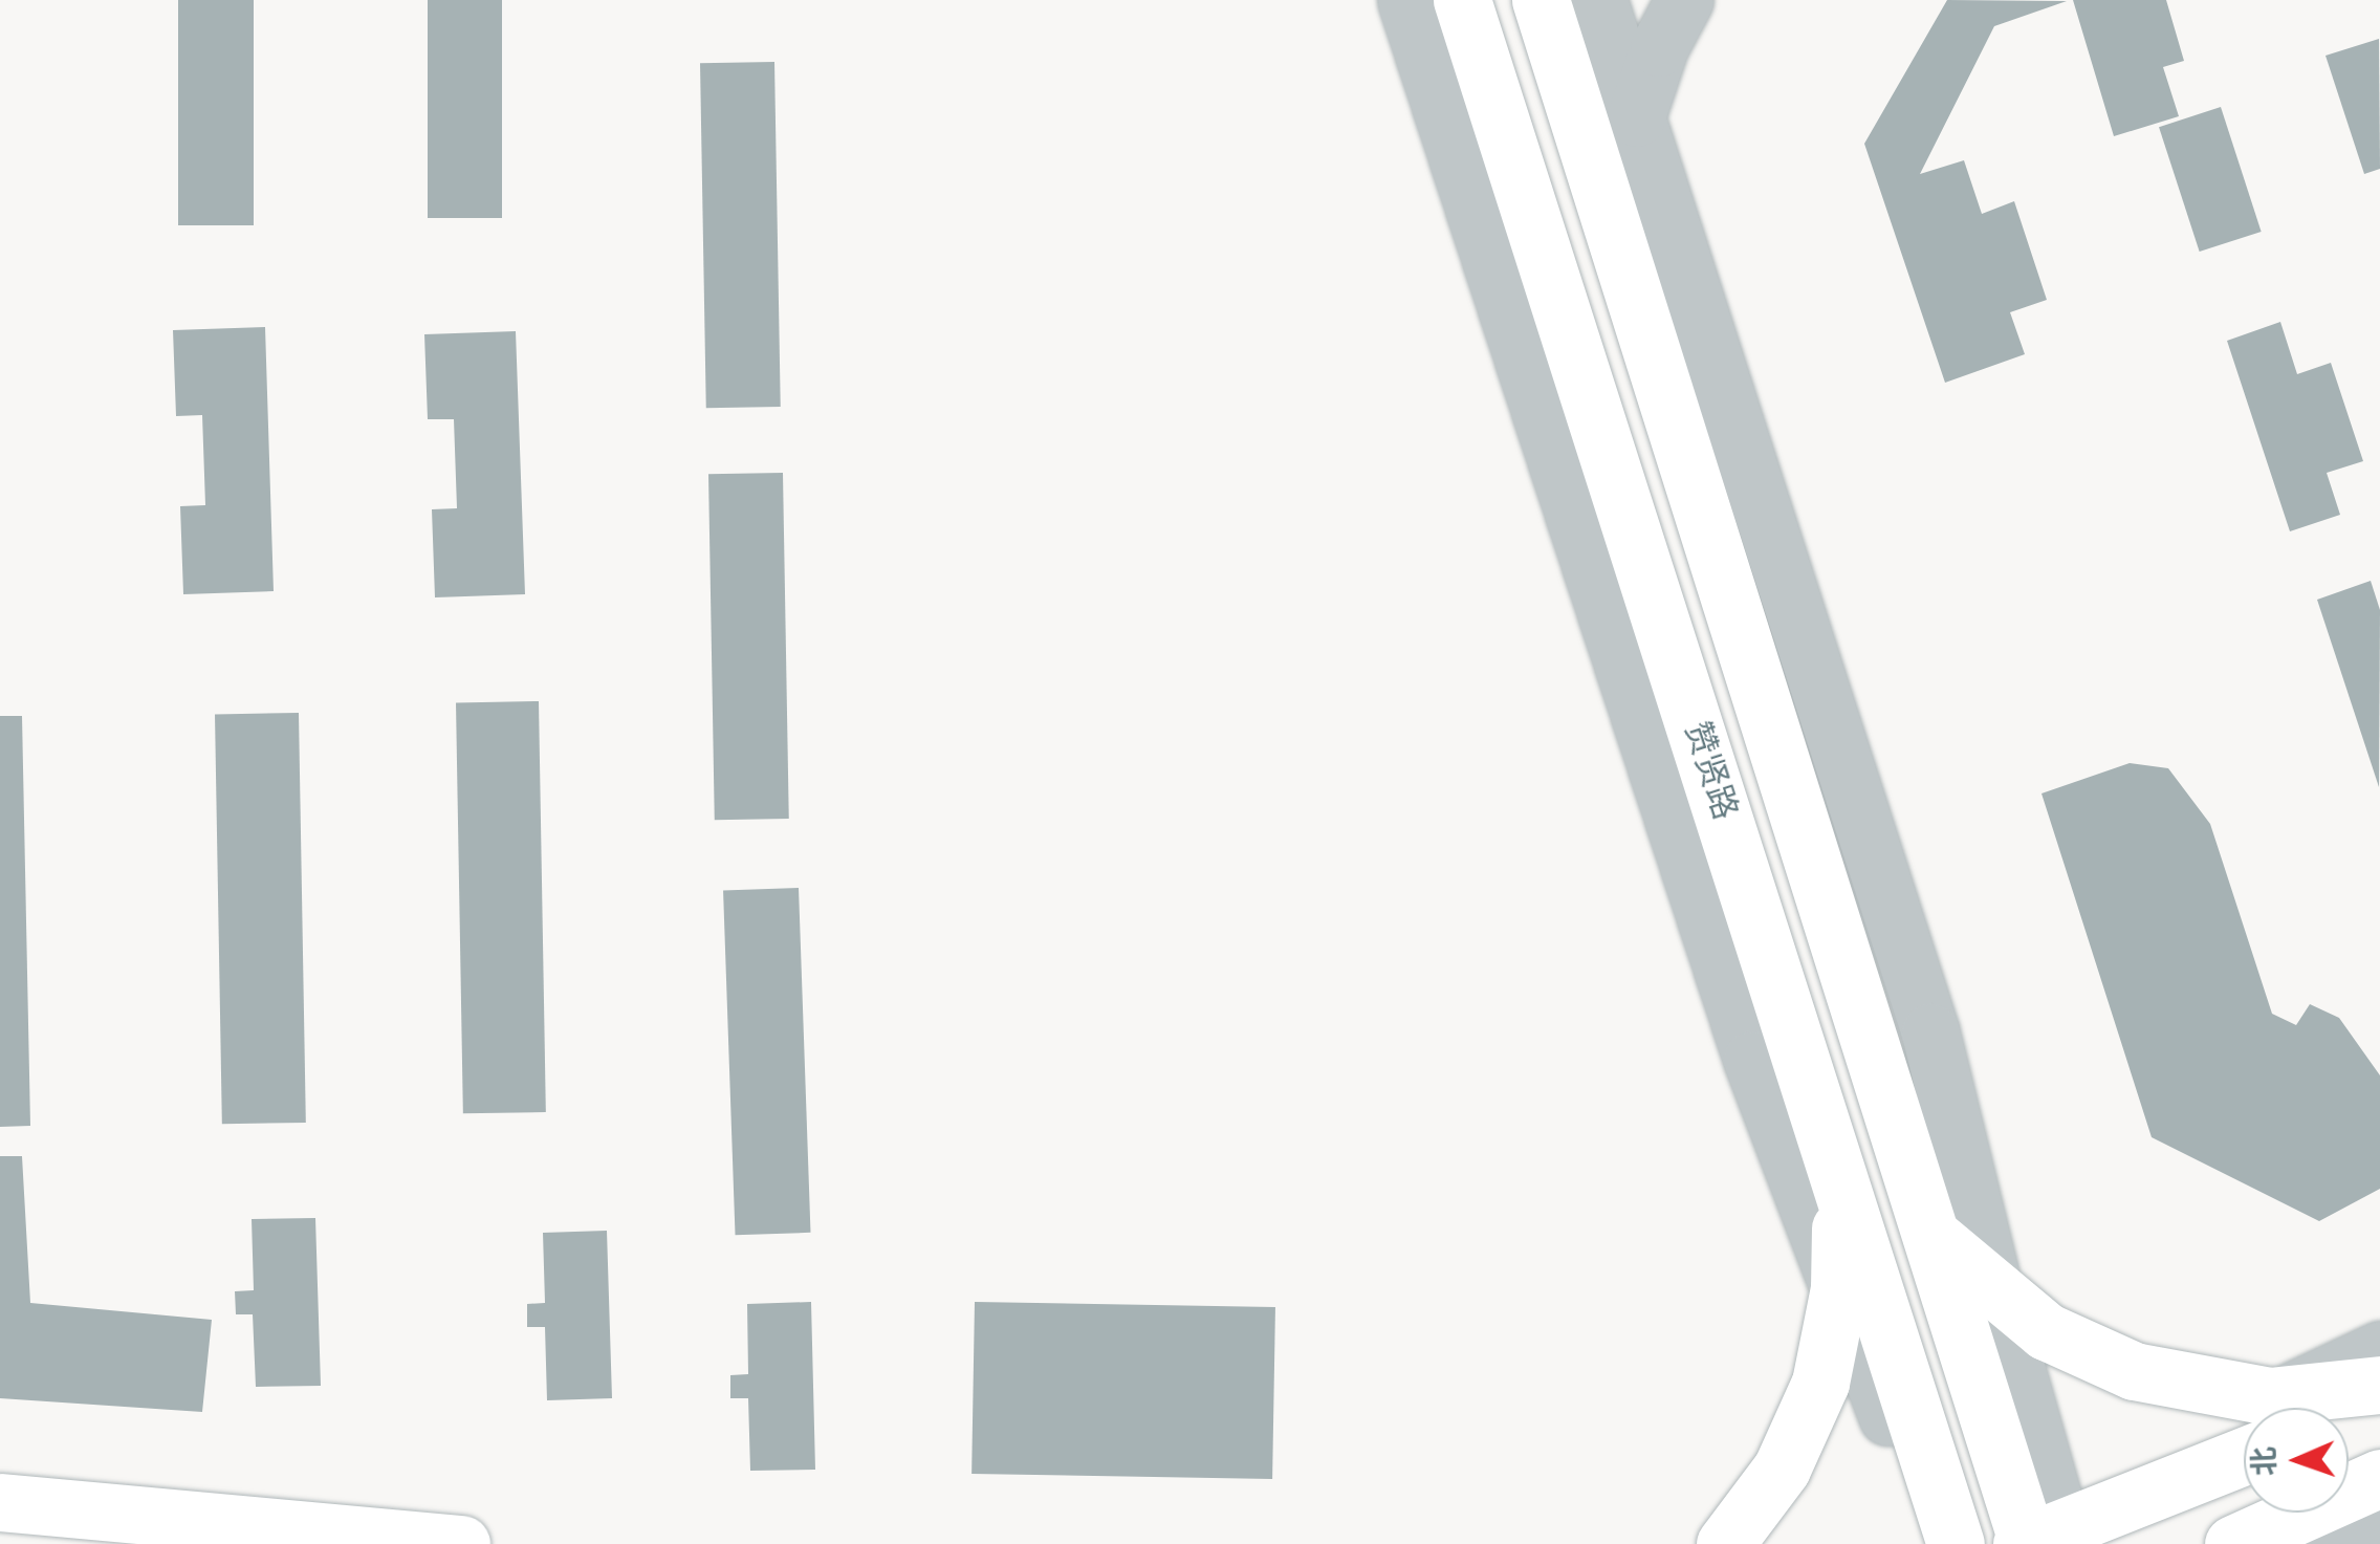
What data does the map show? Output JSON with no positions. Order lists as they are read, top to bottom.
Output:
{
  "streets": {
    "main road": ["赞贤路"]
  },
  "north": "left"
}
